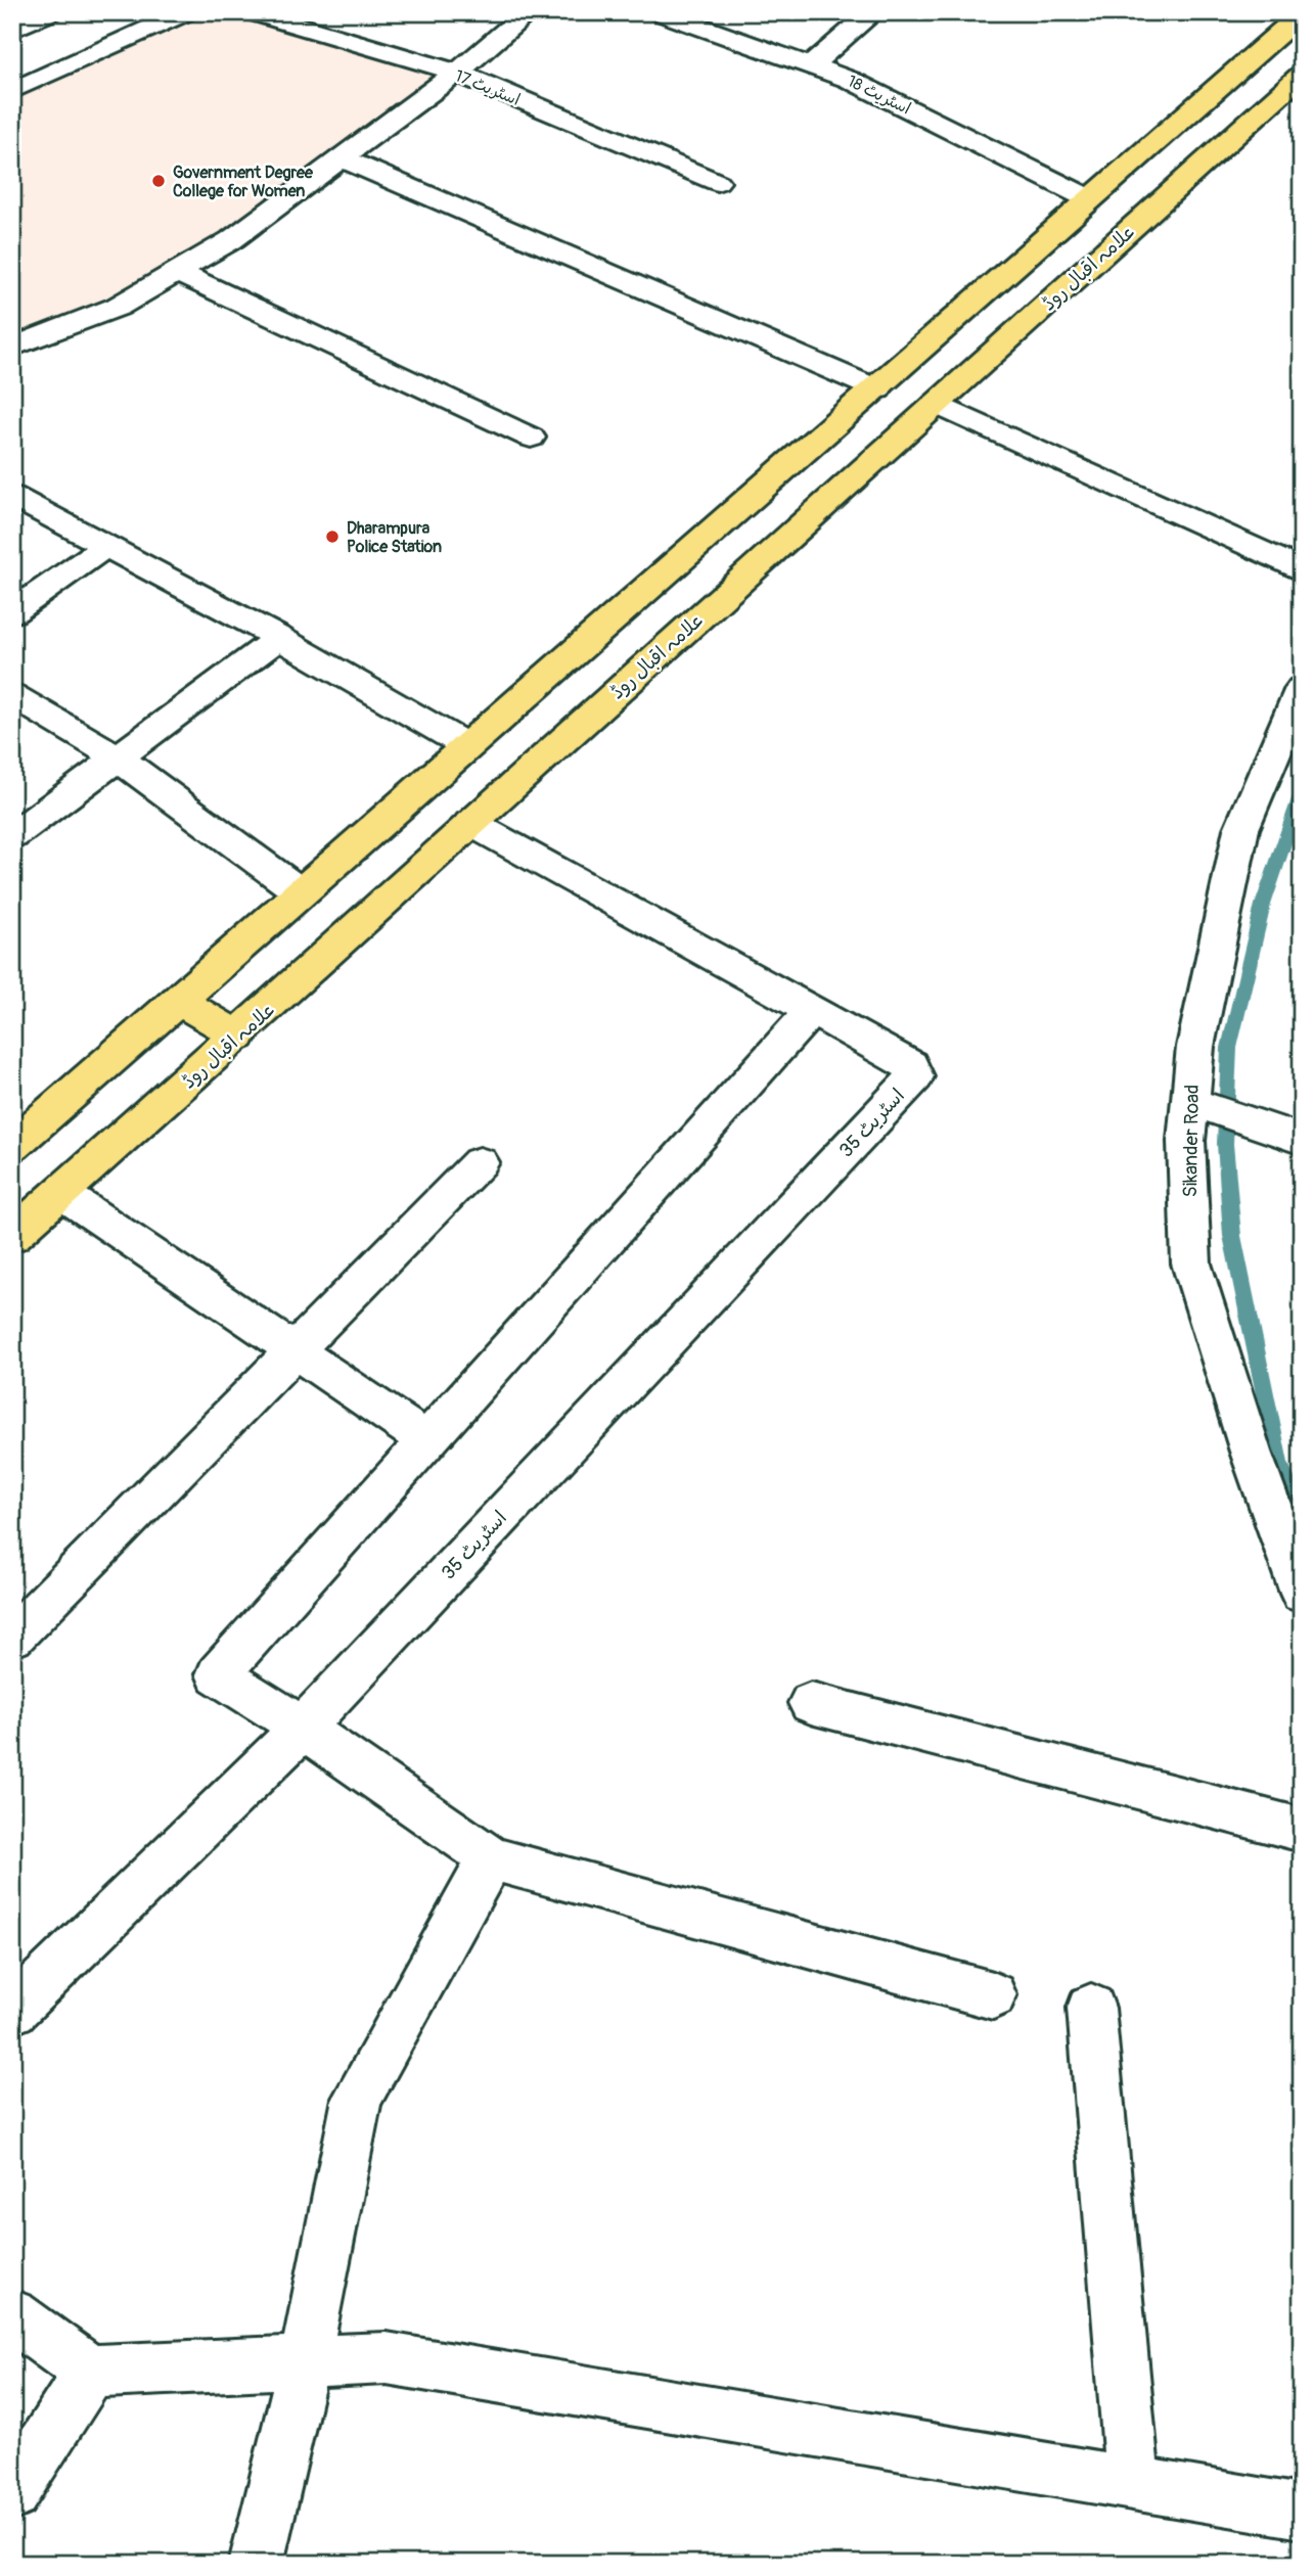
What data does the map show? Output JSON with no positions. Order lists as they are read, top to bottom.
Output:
{
  "streets": {
    "main road": ["علامہ اقبال روڈ"],
    "street": [
      "اسٹریٹ 17",
      "اسٹریٹ 18",
      "اسٹریٹ 35",
      "Sikander Road"
    ]
  },
  "places": ["Government Degree College for Women", "Dharampura Police Station"]
}
